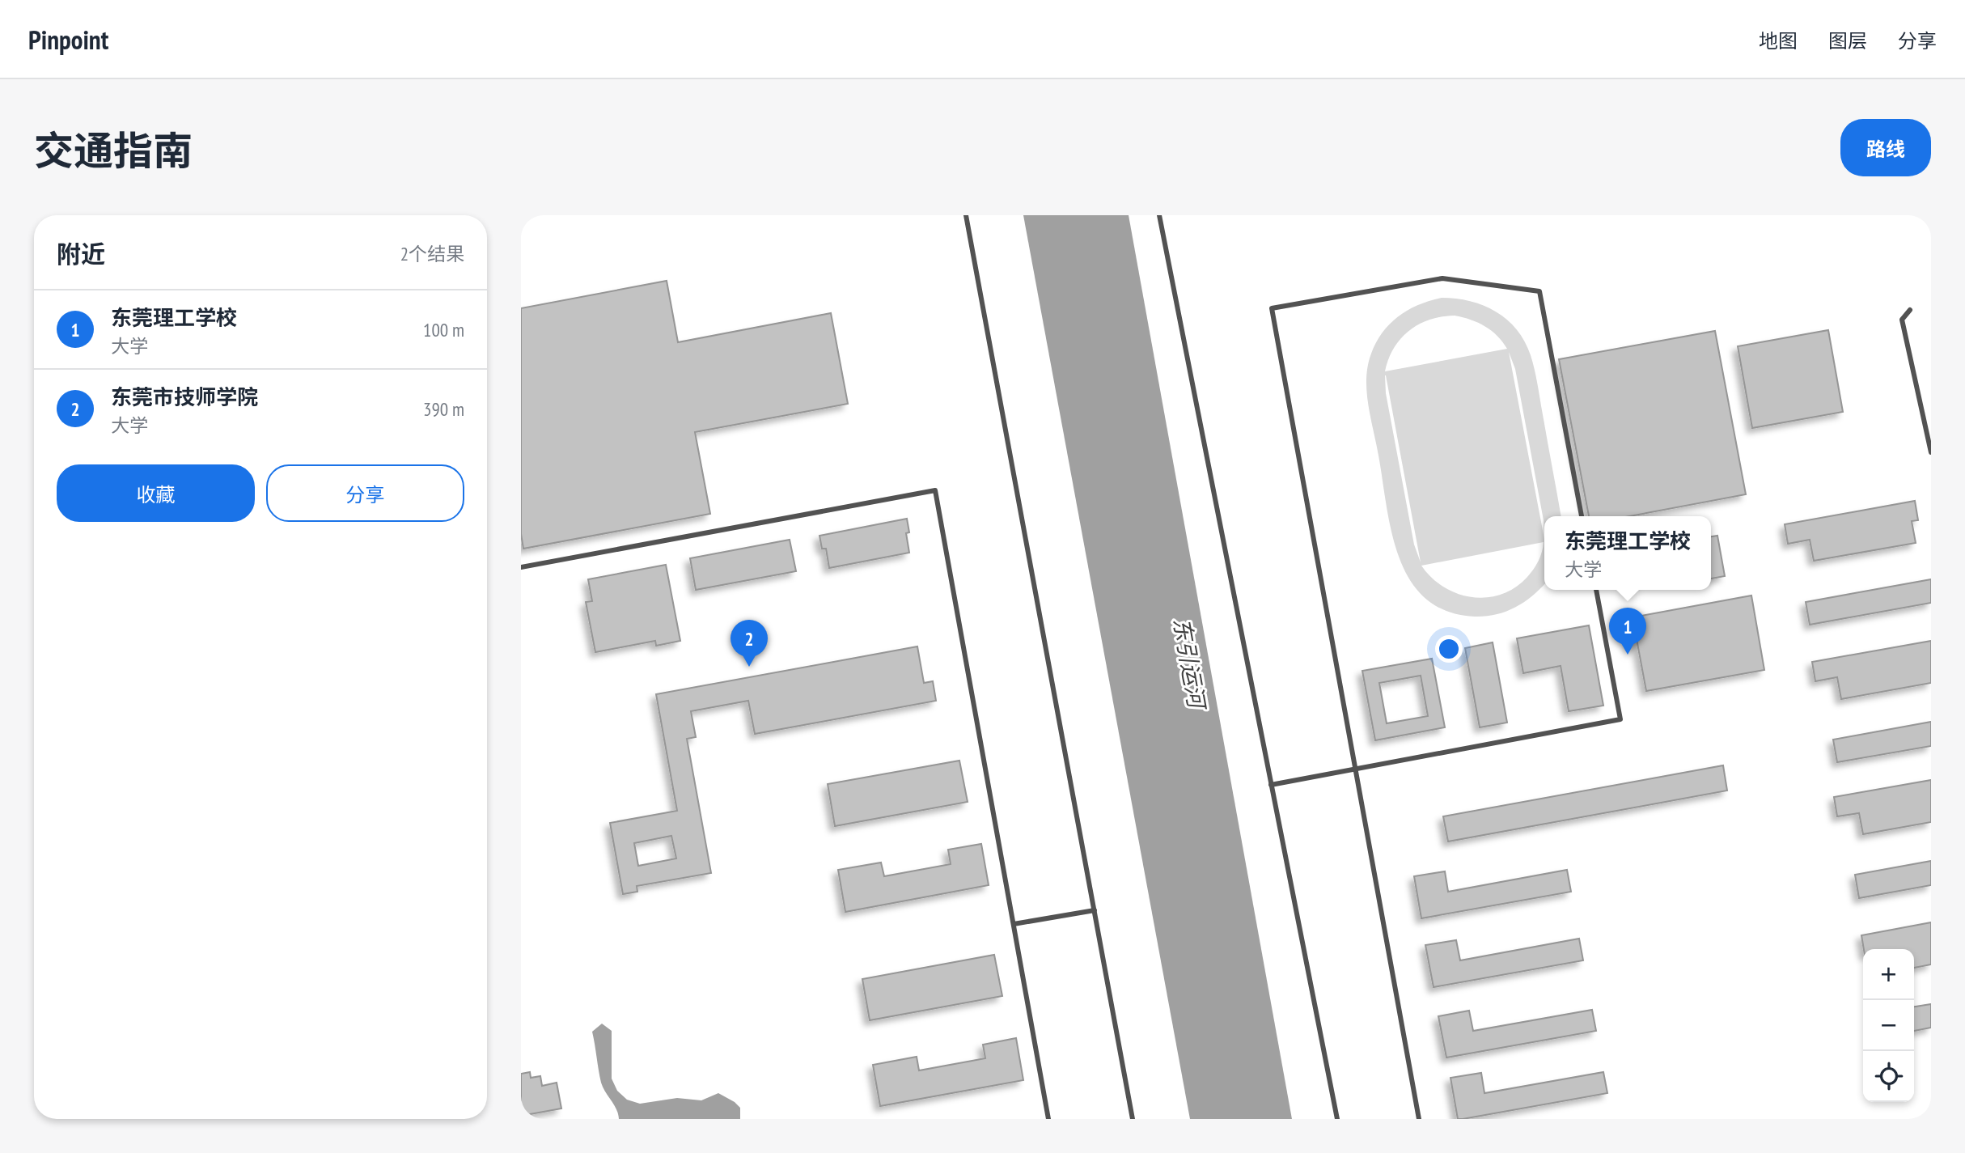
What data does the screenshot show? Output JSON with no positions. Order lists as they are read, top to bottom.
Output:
{
  "water": ["东引运河"],
  "page": {
    "header": "Pinpoint",
    "nav": ["地图", "图层", "分享"],
    "title": "交通指南",
    "buttons": [
      "路线",
      ["收藏", "分享"]
    ],
    "heading": ["附近", "2个结果"],
    "list": [
      {
        "mark": "1",
        "name": "东莞理工学校",
        "note": "大学",
        "value": "100 m"
      },
      {
        "mark": "2",
        "name": "东莞市技师学院",
        "note": "大学",
        "value": "390 m"
      }
    ],
    "popup": ["东莞理工学校", "大学"],
    "pins": ["1", "2"],
    "map_buttons": ["+", "−"]
  }
}
